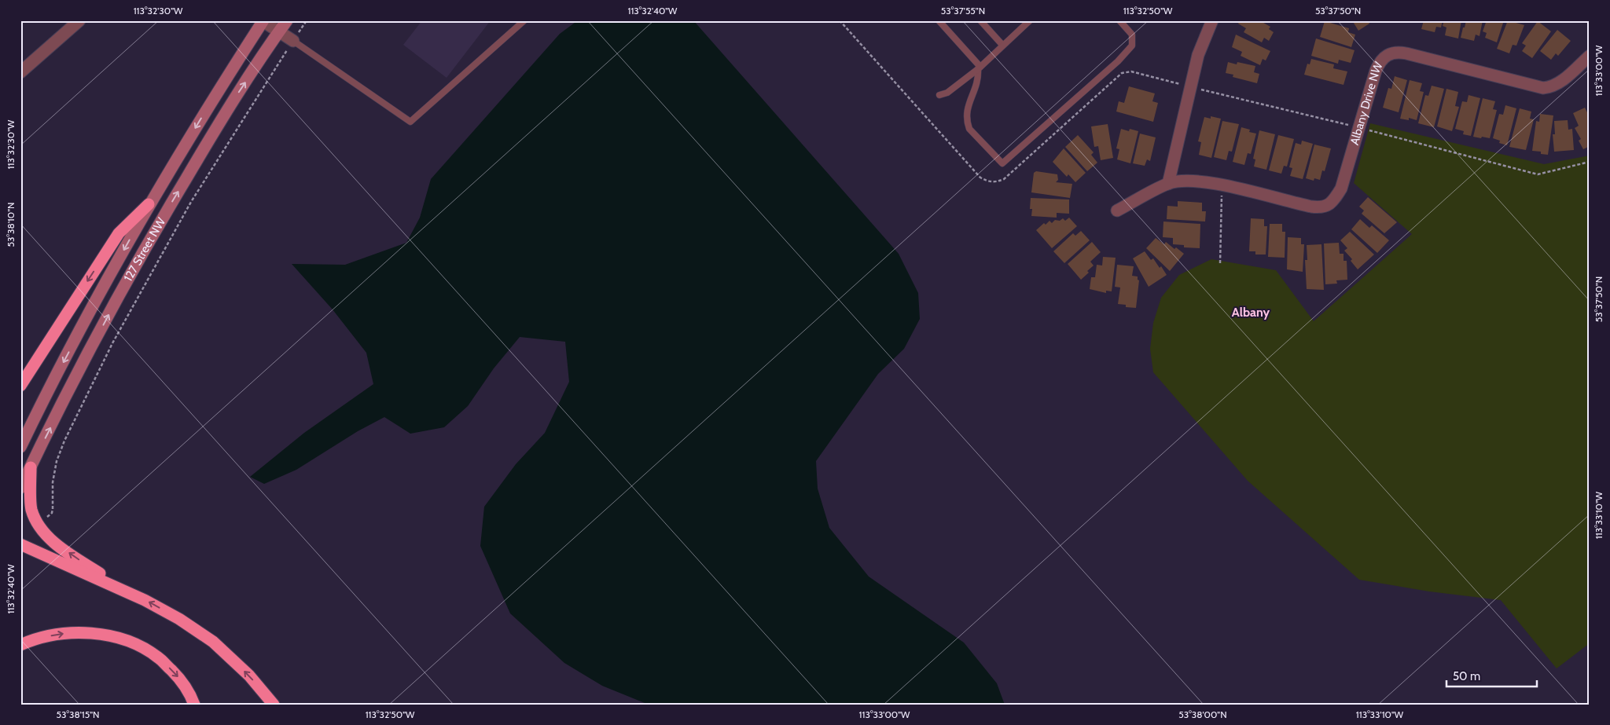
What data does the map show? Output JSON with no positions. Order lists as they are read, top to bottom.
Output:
{
  "streets": {
    "main road": ["127 Street NW"],
    "street": ["Albany Drive NW"]
  },
  "districts": ["Albany"],
  "scale_bar": "50 m",
  "coordinates": [
    "113°32'30\"W",
    "113°32'40\"W",
    "53°37'55\"N",
    "113°32'50\"W",
    "53°37'50\"N",
    "113°33'00\"W",
    "53°38'10\"N",
    "113°33'10\"W",
    "53°38'15\"N",
    "53°38'00\"N"
  ]
}
